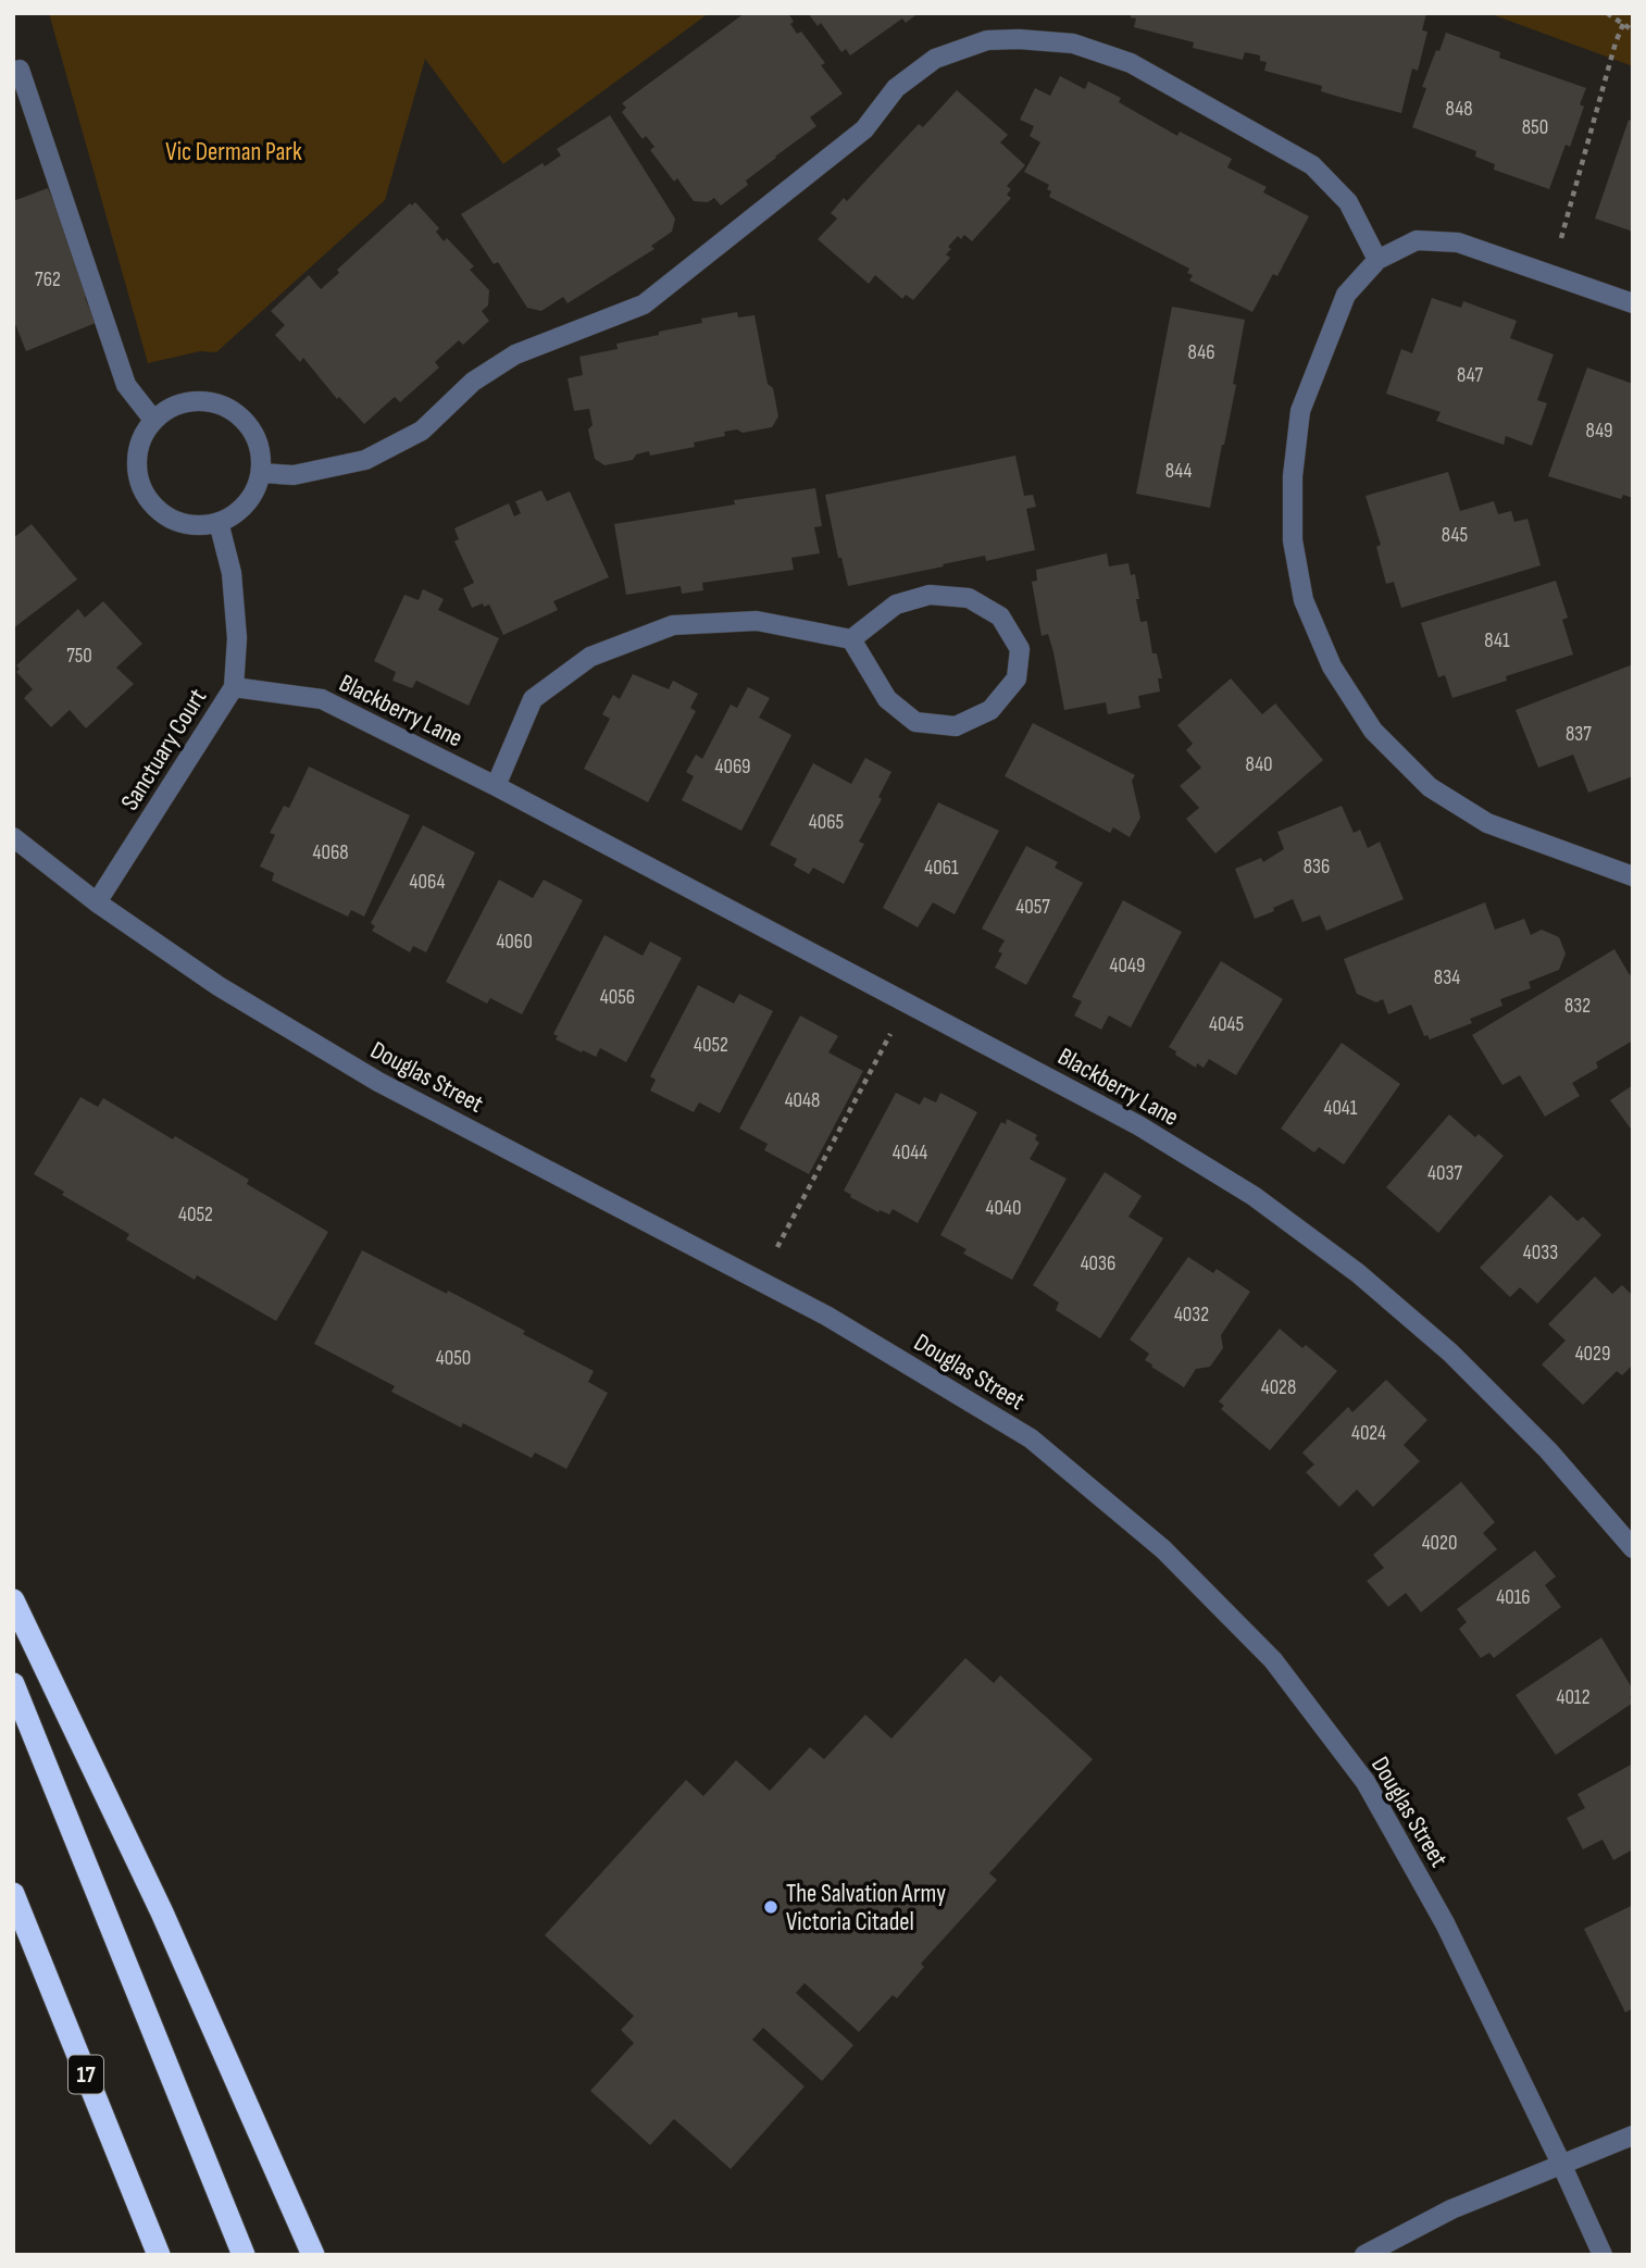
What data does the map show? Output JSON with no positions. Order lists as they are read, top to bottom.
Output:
{
  "streets": {
    "highway": ["17"],
    "street": ["Blackberry Lane", "Sanctuary Court", "Douglas Street"]
  },
  "crossings": [
    ["Blackberry Lane", "Sanctuary Court"],
    ["Sanctuary Court", "Douglas Street"]
  ],
  "parks": ["Vic Derman Park"],
  "places": ["The Salvation Army Victoria Citadel"],
  "house_numbers": [
    "848",
    "850",
    "762",
    "846",
    "847",
    "849",
    "844",
    "845",
    "841",
    "750",
    "837",
    "840",
    "4069",
    "4065",
    "4068",
    "836",
    "4061",
    "4064",
    "4057",
    "4060",
    "4049",
    "834",
    "4056",
    "832",
    "4045",
    "4052",
    "4048",
    "4041",
    "4044",
    "4037",
    "4040",
    "4052",
    "4033",
    "4036",
    "4032",
    "4029",
    "4050",
    "4028",
    "4024",
    "4020",
    "4016",
    "4012"
  ]
}
